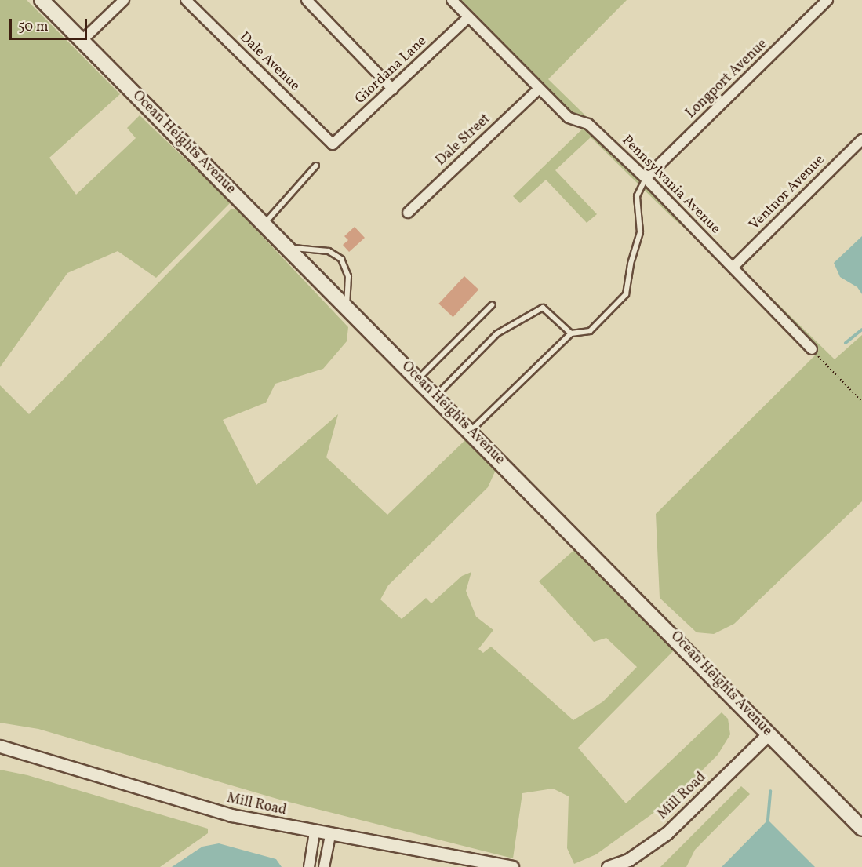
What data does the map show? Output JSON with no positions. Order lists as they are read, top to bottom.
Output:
{
  "streets": {
    "main road": ["Ocean Heights Avenue"],
    "street": [
      "Dale Avenue",
      "Giordana Lane",
      "Longport Avenue",
      "Dale Street",
      "Pennsylvania Avenue",
      "Ventnor Avenue",
      "Mill Road"
    ]
  },
  "crossings": [
    ["Dale Avenue", "Giordana Lane"],
    ["Giordana Lane", "Pennsylvania Avenue"],
    ["Longport Avenue", "Pennsylvania Avenue"],
    ["Dale Street", "Pennsylvania Avenue"],
    ["Ocean Heights Avenue", "Mill Road"],
    ["Pennsylvania Avenue", "Ventnor Avenue"]
  ],
  "scale_bar": "50 m"
}
